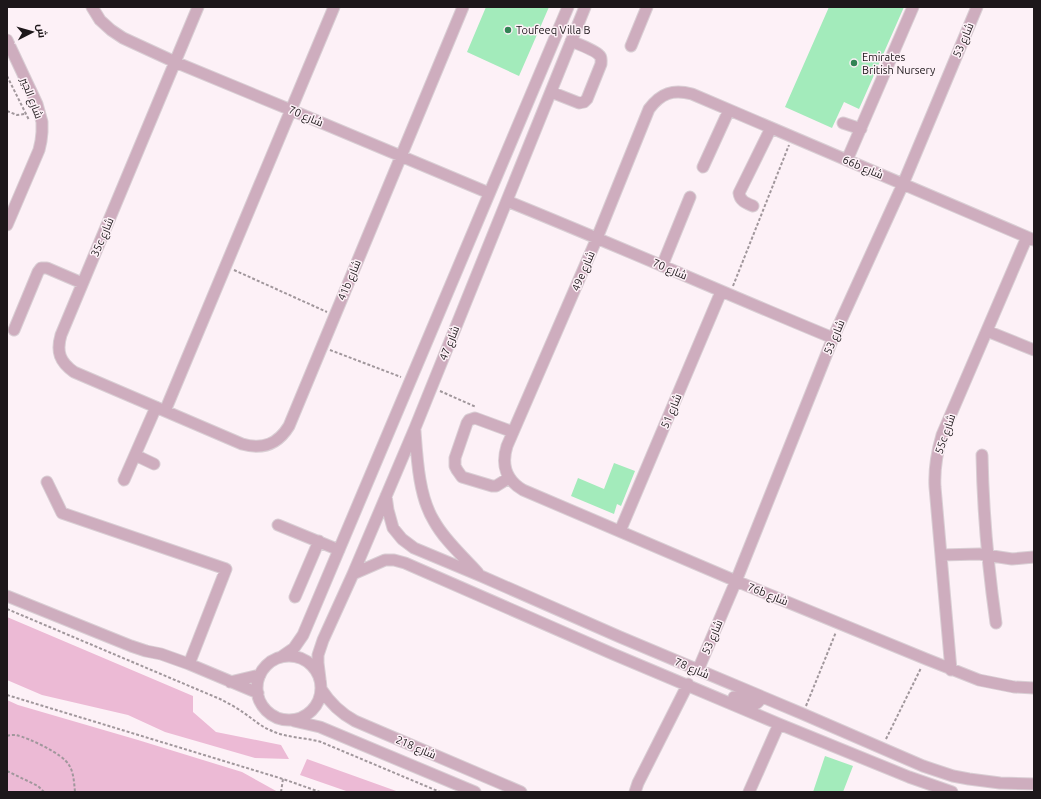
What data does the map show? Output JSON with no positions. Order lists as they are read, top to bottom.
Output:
{
  "streets": {
    "street": [
      "شارع 53",
      "شارع الجير",
      "شارع 70",
      "66b شارع",
      "35c شارع",
      "49e شارع",
      "41b شارع",
      "شارع 47",
      "شارع 51",
      "55c شارع",
      "76b شارع",
      "شارع 78",
      "شارع 218"
    ]
  },
  "crossings": [
    ["شارع 53", "شارع 70"],
    ["شارع 53", "66b شارع"],
    ["شارع 53", "76b شارع"],
    ["شارع 53", "شارع 78"],
    ["شارع 70", "35c شارع"],
    ["شارع 70", "49e شارع"],
    ["شارع 70", "41b شارع"],
    ["شارع 70", "شارع 47"],
    ["شارع 70", "شارع 51"],
    ["66b شارع", "49e شارع"],
    ["66b شارع", "55c شارع"],
    ["35c شارع", "41b شارع"],
    ["49e شارع", "76b شارع"],
    ["شارع 47", "شارع 78"],
    ["شارع 47", "شارع 218"],
    ["شارع 51", "76b شارع"],
    ["55c شارع", "76b شارع"]
  ],
  "places": ["Toufeeq Villa B", "Emirates British Nursery"],
  "north": "right"
}
